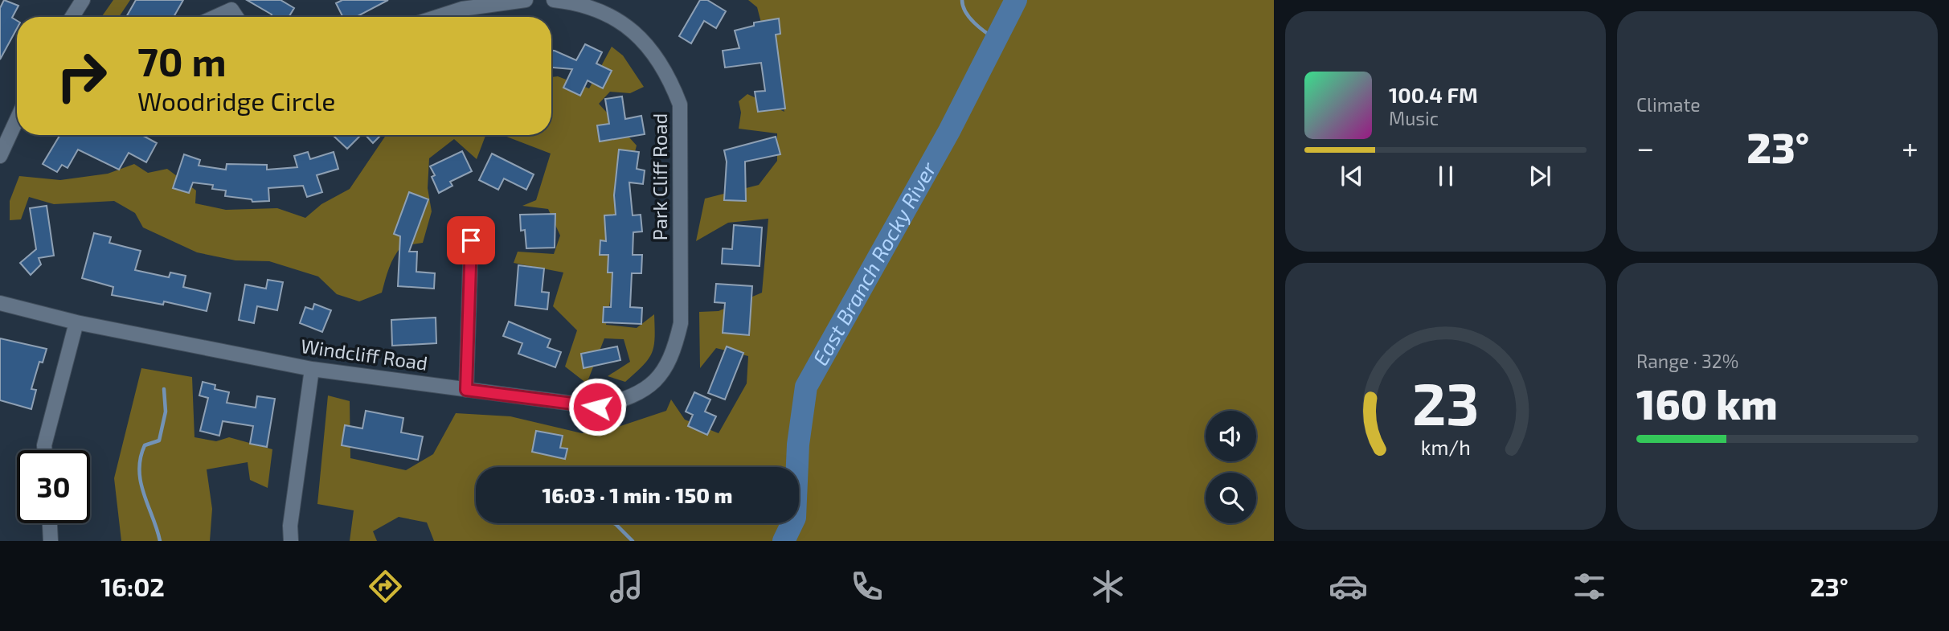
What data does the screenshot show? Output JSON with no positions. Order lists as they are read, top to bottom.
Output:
{
  "streets": {
    "street": ["Park Cliff Road", "Windcliff Road"]
  },
  "crossings": [
    ["Park Cliff Road", "Windcliff Road"]
  ],
  "water": ["East Branch Rocky River"],
  "page": {
    "tile": [
      "Climate",
      ["Range · 32%", "160 km"]
    ],
    "turn": ["70 m", "Woodridge Circle"],
    "song": ["100.4 FM", "Music"],
    "heat": ["−", "23°", "+"],
    "limit": "30",
    "trip": "16:03 · 1 min · 150 m",
    "tabs": ["16:02", "23°"],
    "gauge": ["23", "km/h"]
  }
}
